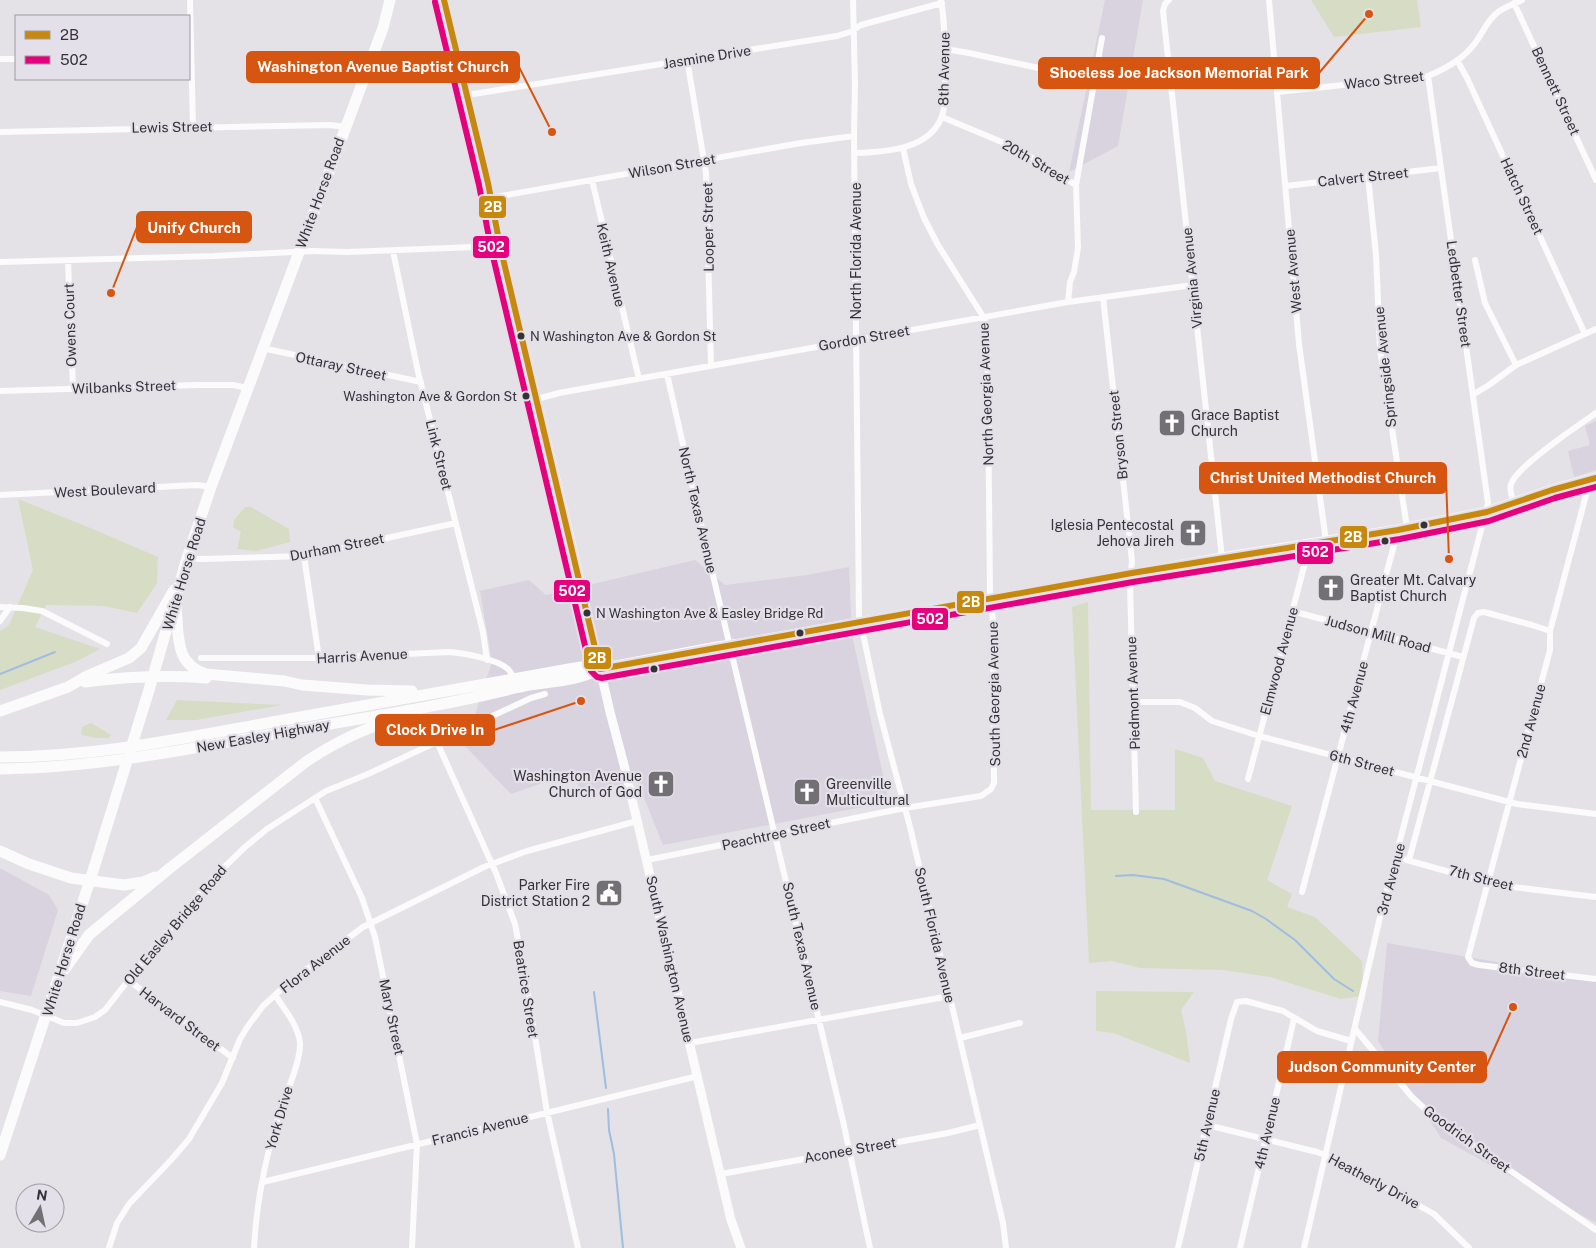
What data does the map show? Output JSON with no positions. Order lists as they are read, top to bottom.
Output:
{
  "streets": {
    "highway": ["White Horse Road", "New Easley Highway"],
    "main road": ["South Washington Avenue"],
    "street": [
      "Jasmine Drive",
      "8th Avenue",
      "Waco Street",
      "Bennett Street",
      "Lewis Street",
      "20th Street",
      "Wilson Street",
      "Calvert Street",
      "Hatch Street",
      "Looper Street",
      "North Florida Avenue",
      "Keith Avenue",
      "West Avenue",
      "Virginia Avenue",
      "Ledbetter Street",
      "Owens Court",
      "Gordon Street",
      "Ottaray Street",
      "Springside Avenue",
      "Wilbanks Street",
      "North Georgia Avenue",
      "Bryson Street",
      "Link Street",
      "West Boulevard",
      "North Texas Avenue",
      "Durham Street",
      "Judson Mill Road",
      "Harris Avenue",
      "Elmwood Avenue",
      "Piedmont Avenue",
      "South Georgia Avenue",
      "4th Avenue",
      "2nd Avenue",
      "6th Street",
      "Peachtree Street",
      "7th Street",
      "3rd Avenue",
      "Old Easley Bridge Road",
      "South Florida Avenue",
      "South Texas Avenue",
      "Flora Avenue",
      "8th Street",
      "Beatrice Street",
      "Mary Street",
      "Harvard Street",
      "York Drive",
      "5th Avenue",
      "Francis Avenue",
      "Goodrich Street",
      "Aconee Street",
      "Heatherly Drive"
    ]
  },
  "crossings": [
    ["Jasmine Drive", "8th Avenue"],
    ["Jasmine Drive", "Looper Street"],
    ["Jasmine Drive", "North Florida Avenue"],
    ["Jasmine Drive", "South Washington Avenue"],
    ["8th Avenue", "20th Street"],
    ["8th Avenue", "North Georgia Avenue"],
    ["Waco Street", "Bennett Street"],
    ["Waco Street", "Hatch Street"],
    ["Waco Street", "West Avenue"],
    ["Waco Street", "Ledbetter Street"],
    ["Lewis Street", "White Horse Road"],
    ["20th Street", "Gordon Street"],
    ["Wilson Street", "Looper Street"],
    ["Wilson Street", "North Florida Avenue"],
    ["Wilson Street", "Keith Avenue"],
    ["Wilson Street", "South Washington Avenue"],
    ["Calvert Street", "West Avenue"],
    ["Calvert Street", "Ledbetter Street"],
    ["Calvert Street", "Springside Avenue"],
    ["White Horse Road", "Ottaray Street"],
    ["White Horse Road", "Wilbanks Street"],
    ["White Horse Road", "West Boulevard"],
    ["White Horse Road", "Durham Street"],
    ["White Horse Road", "Old Easley Bridge Road"],
    ["Looper Street", "Gordon Street"],
    ["North Florida Avenue", "Gordon Street"],
    ["North Florida Avenue", "South Florida Avenue"],
    ["Keith Avenue", "Gordon Street"],
    ["Virginia Avenue", "Gordon Street"],
    ["Ledbetter Street", "3rd Avenue"],
    ["Owens Court", "Wilbanks Street"],
    ["Gordon Street", "North Georgia Avenue"],
    ["Gordon Street", "Bryson Street"],
    ["Gordon Street", "North Texas Avenue"],
    ["Gordon Street", "South Washington Avenue"],
    ["Ottaray Street", "Link Street"],
    ["Springside Avenue", "4th Avenue"],
    ["North Georgia Avenue", "South Georgia Avenue"],
    ["Bryson Street", "Piedmont Avenue"],
    ["Link Street", "Durham Street"],
    ["Link Street", "Harris Avenue"],
    ["North Texas Avenue", "South Texas Avenue"],
    ["Judson Mill Road", "Elmwood Avenue"],
    ["Judson Mill Road", "4th Avenue"],
    ["Judson Mill Road", "3rd Avenue"],
    ["Harris Avenue", "New Easley Highway"],
    ["Elmwood Avenue", "6th Street"],
    ["Piedmont Avenue", "6th Street"],
    ["South Georgia Avenue", "Peachtree Street"],
    ["South Georgia Avenue", "South Florida Avenue"],
    ["4th Avenue", "6th Street"],
    ["4th Avenue", "5th Avenue"],
    ["4th Avenue", "Heatherly Drive"],
    ["2nd Avenue", "6th Street"],
    ["2nd Avenue", "7th Street"],
    ["2nd Avenue", "3rd Avenue"],
    ["2nd Avenue", "8th Street"],
    ["6th Street", "3rd Avenue"],
    ["Peachtree Street", "South Florida Avenue"],
    ["Peachtree Street", "South Texas Avenue"],
    ["Peachtree Street", "South Washington Avenue"],
    ["7th Street", "3rd Avenue"],
    ["3rd Avenue", "Goodrich Street"],
    ["3rd Avenue", "Heatherly Drive"],
    ["Old Easley Bridge Road", "Beatrice Street"],
    ["Old Easley Bridge Road", "Mary Street"],
    ["Old Easley Bridge Road", "Harvard Street"],
    ["South Florida Avenue", "Aconee Street"],
    ["South Texas Avenue", "Aconee Street"],
    ["South Washington Avenue", "Flora Avenue"],
    ["South Washington Avenue", "Francis Avenue"],
    ["South Washington Avenue", "Aconee Street"],
    ["Flora Avenue", "Beatrice Street"],
    ["Flora Avenue", "Mary Street"],
    ["Flora Avenue", "Harvard Street"],
    ["Flora Avenue", "York Drive"],
    ["Beatrice Street", "Francis Avenue"],
    ["Mary Street", "Francis Avenue"],
    ["York Drive", "Francis Avenue"],
    ["5th Avenue", "Heatherly Drive"]
  ],
  "places": {
    "other": [
      "Shoeless Joe Jackson Memorial Park",
      "Washington Avenue Baptist Church",
      "Unify Church",
      "N Washington Ave & Gordon St",
      "Washington Ave & Gordon St",
      "Christ United Methodist Church",
      "N Washington Ave & Easley Bridge Rd",
      "Clock Drive In",
      "Judson Community Center"
    ],
    "church": [
      "Grace Baptist Church",
      "Iglesia Pentecostal Jehova Jireh",
      "Greater Mt. Calvary Baptist Church",
      "Washington Avenue Church of God",
      "Greenville Multicultural"
    ],
    "public building": ["Parker Fire District Station 2"]
  },
  "lines": ["transit line 2B", "transit line 502"],
  "legend": ["2B", "502"],
  "north": "top"
}
